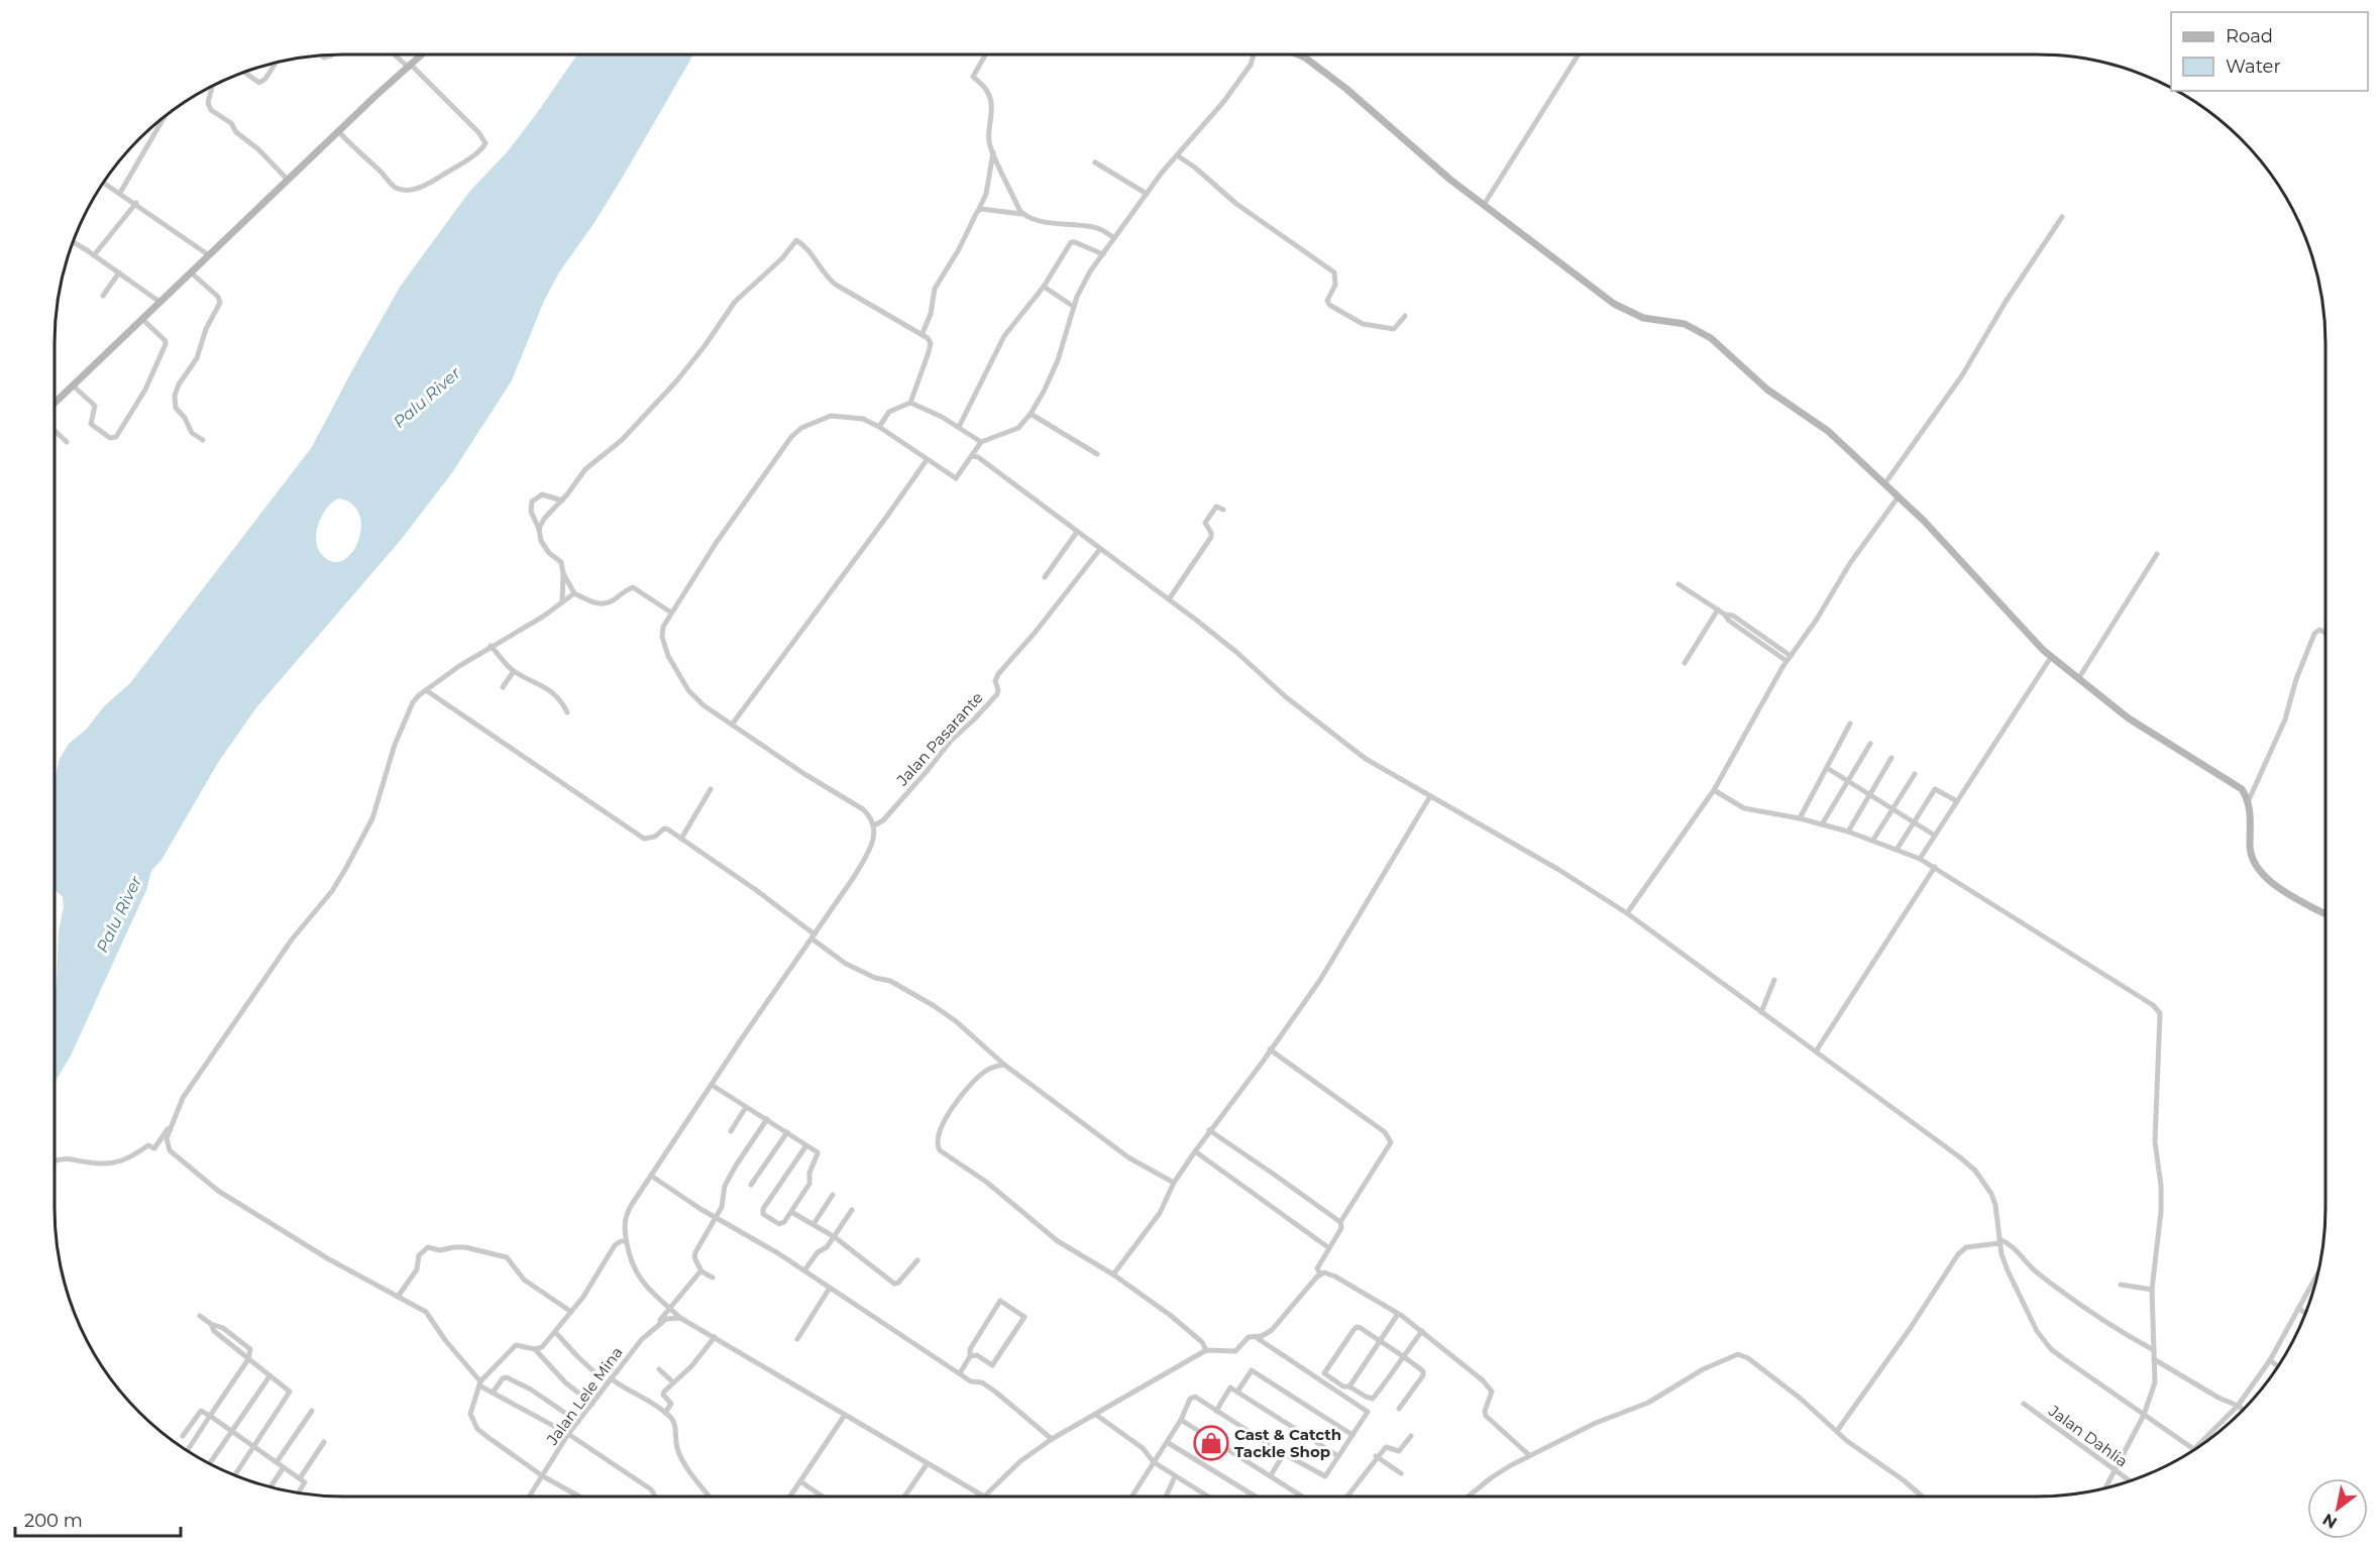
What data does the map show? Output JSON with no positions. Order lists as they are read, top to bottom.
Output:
{
  "streets": {
    "street": ["Jalan Pasarante", "Jalan Lele Mina", "Jalan Dahlia"]
  },
  "water": ["Palu River"],
  "places": {
    "shop": ["Cast & Catcth Tackle Shop"]
  },
  "legend": ["Road", "Water"],
  "scale_bar": "200 m",
  "north": "bottom left"
}
